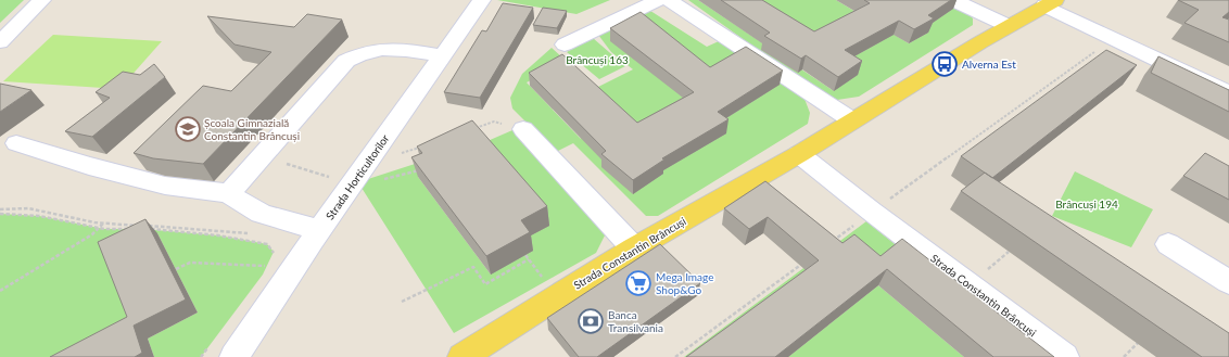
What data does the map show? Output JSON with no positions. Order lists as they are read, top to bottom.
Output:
{
  "streets": {
    "main road": ["Strada Constantin Brâncuși"],
    "street": ["Strada Horticultorilor"]
  },
  "parks": ["Brâncuși 163", "Brâncuși 194"],
  "places": {
    "bus stop": ["Alverna Est"],
    "school or university": ["Școala Gimnazială Constantin Brâncuși"],
    "supermarket": ["Mega Image Shop&Go"],
    "bank": ["Banca Transilvania"]
  }
}
